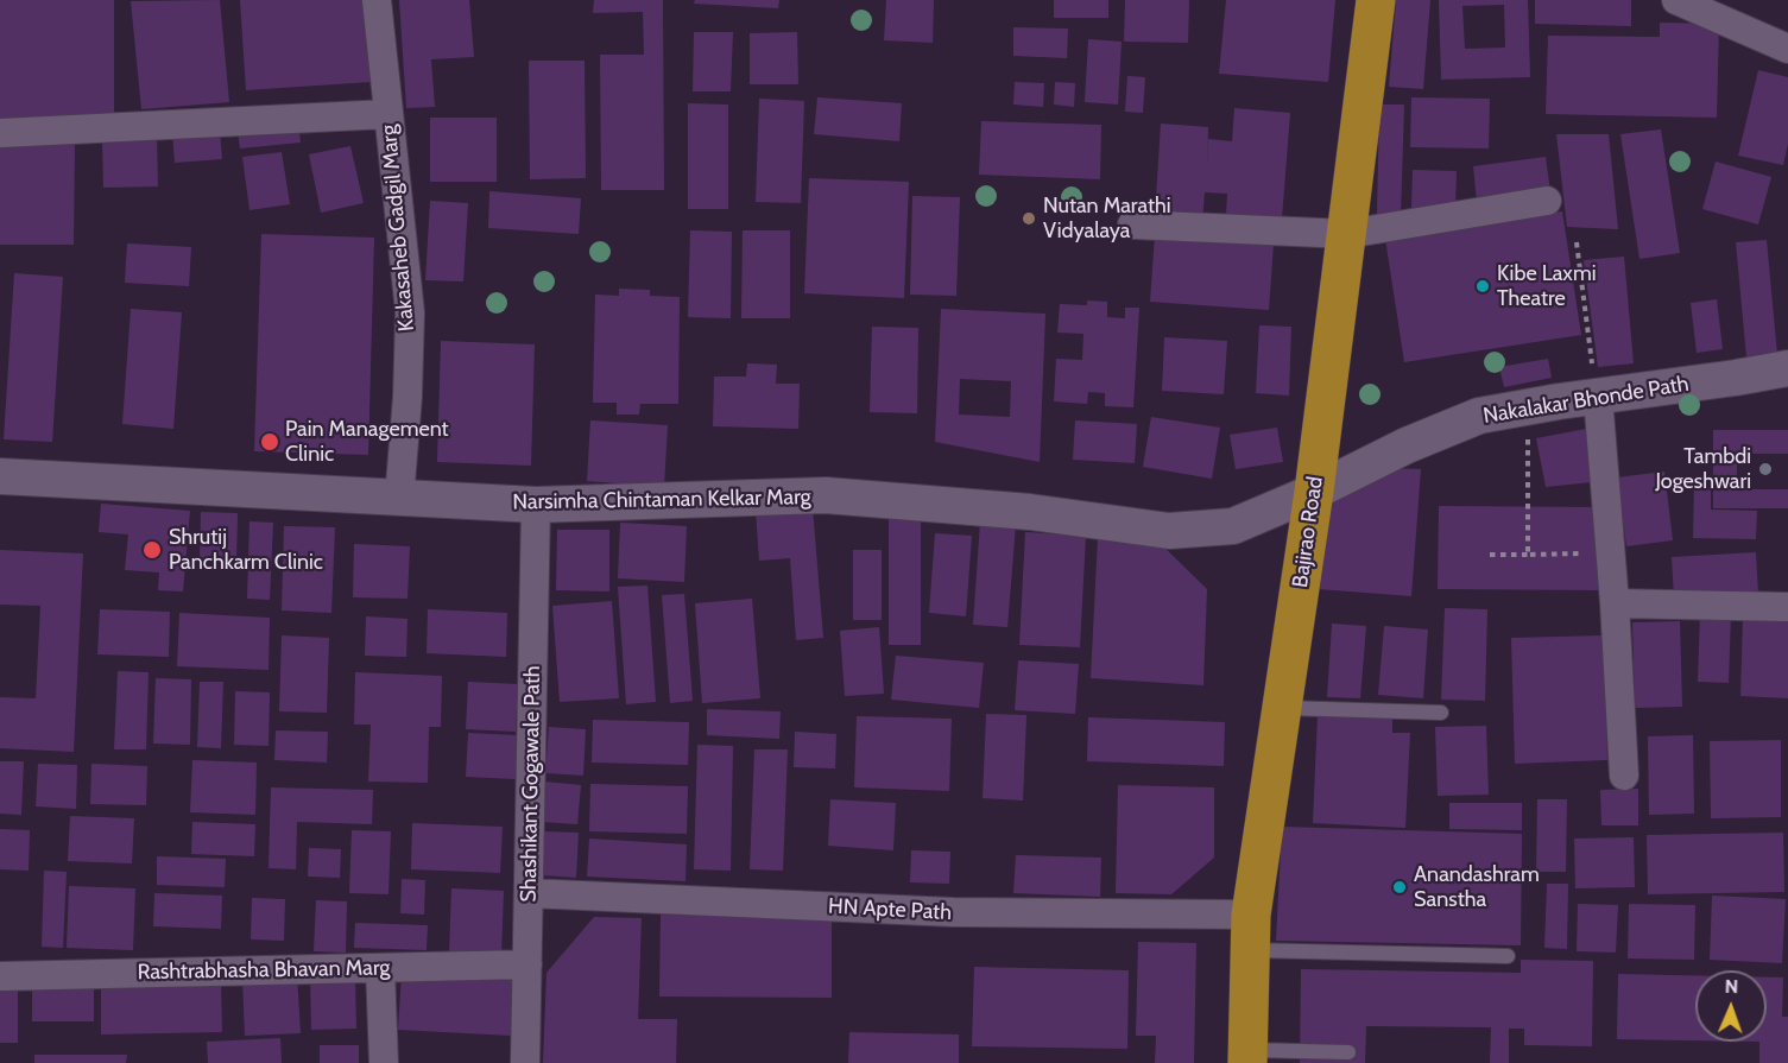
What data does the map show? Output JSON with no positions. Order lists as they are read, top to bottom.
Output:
{
  "streets": {
    "highway": ["Bajirao Road"],
    "street": [
      "Kakasaheb Gadgil Marg",
      "Nakalakar Bhonde Path",
      "Narsimha Chintaman Kelkar Marg",
      "Shashikant Gogawale Path",
      "HN Apte Path",
      "Rashtrabhasha Bhavan Marg"
    ]
  },
  "crossings": [
    ["Kakasaheb Gadgil Marg", "Narsimha Chintaman Kelkar Marg"],
    ["Nakalakar Bhonde Path", "Narsimha Chintaman Kelkar Marg"],
    ["Nakalakar Bhonde Path", "Bajirao Road"],
    ["Narsimha Chintaman Kelkar Marg", "Bajirao Road"],
    ["Narsimha Chintaman Kelkar Marg", "Shashikant Gogawale Path"],
    ["Bajirao Road", "HN Apte Path"],
    ["Shashikant Gogawale Path", "HN Apte Path"],
    ["Shashikant Gogawale Path", "Rashtrabhasha Bhavan Marg"]
  ],
  "places": [
    "Nutan Marathi Vidyalaya",
    "Kibe Laxmi Theatre",
    "Pain Management Clinic",
    "Tambdi Jogeshwari",
    "Shrutij Panchkarm Clinic",
    "Anandashram Sanstha"
  ],
  "north": "top"
}
